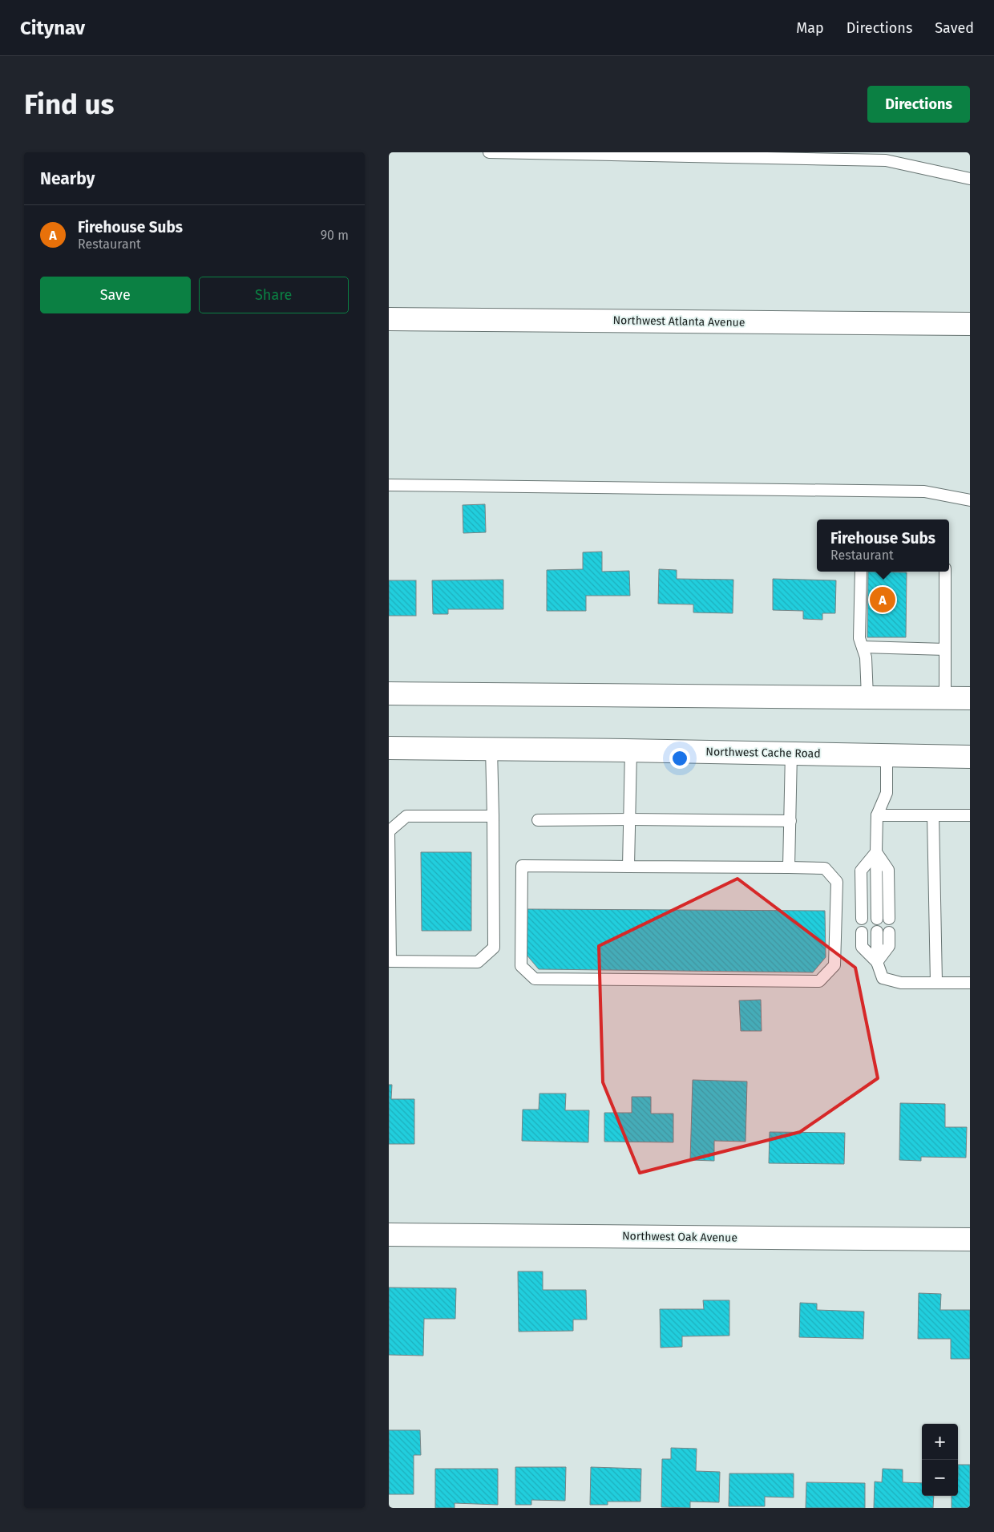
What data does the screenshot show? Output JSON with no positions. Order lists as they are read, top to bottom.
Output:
{
  "streets": {
    "main road": ["Northwest Atlanta Avenue", "Northwest Cache Road", "Northwest Oak Avenue"]
  },
  "page": {
    "header": "Citynav",
    "nav": ["Map", "Directions", "Saved"],
    "buttons": [
      "Directions",
      ["Save", "Share"]
    ],
    "title": "Find us",
    "heading": "Nearby",
    "list": [
      {
        "mark": "A",
        "name": "Firehouse Subs",
        "note": "Restaurant",
        "value": "90 m"
      }
    ],
    "popup": ["Firehouse Subs", "Restaurant"],
    "pins": "A",
    "map_buttons": ["+", "−"]
  }
}
